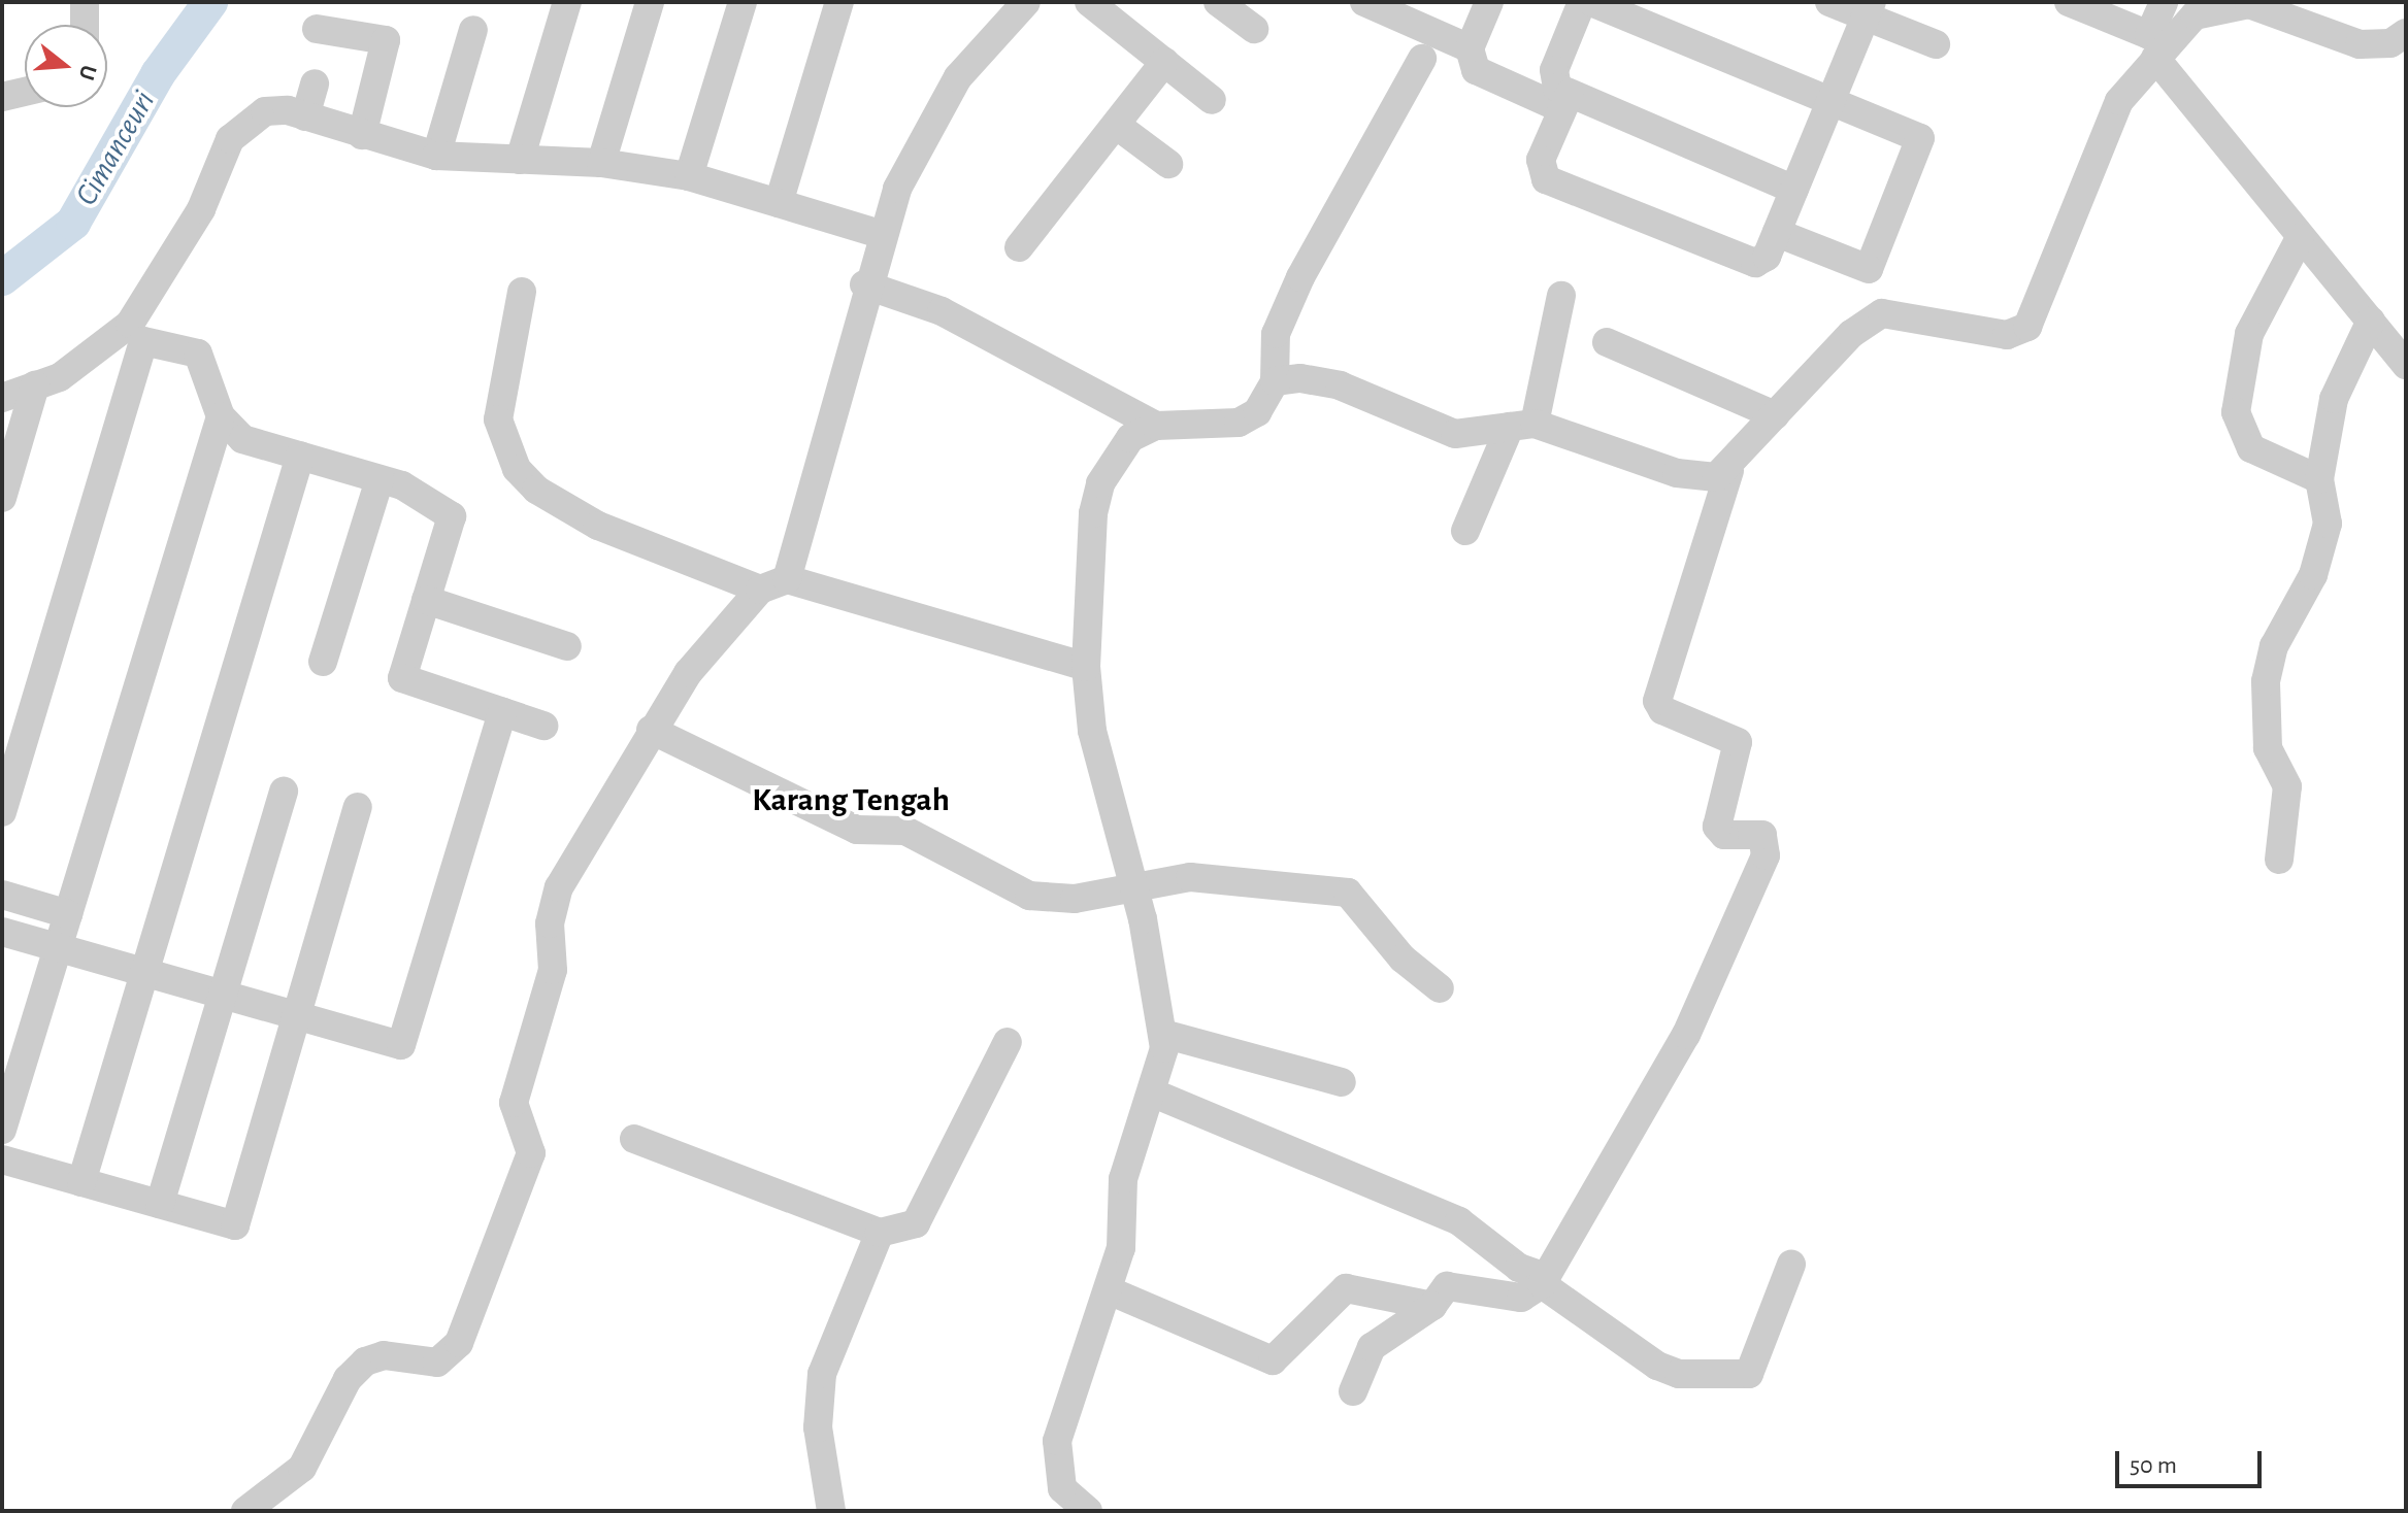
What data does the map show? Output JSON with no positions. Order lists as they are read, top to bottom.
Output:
{
  "districts": ["Karang Tengah"],
  "water": ["Cimanceuri"],
  "scale_bar": "50 m",
  "north": "right"
}
